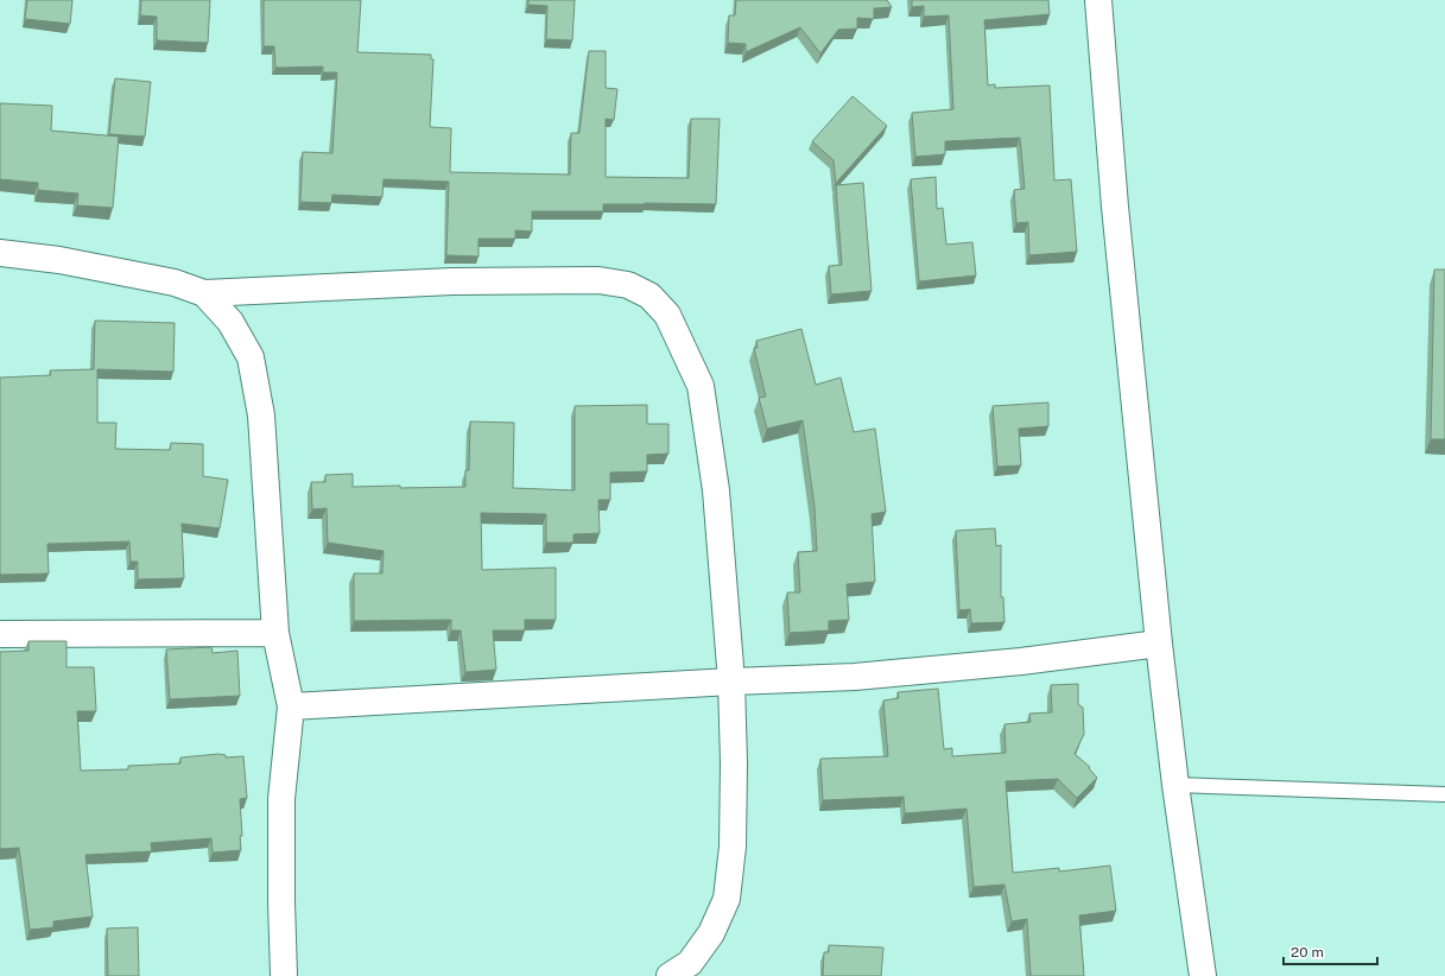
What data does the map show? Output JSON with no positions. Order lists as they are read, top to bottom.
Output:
{
  "scale_bar": "20 m"
}
